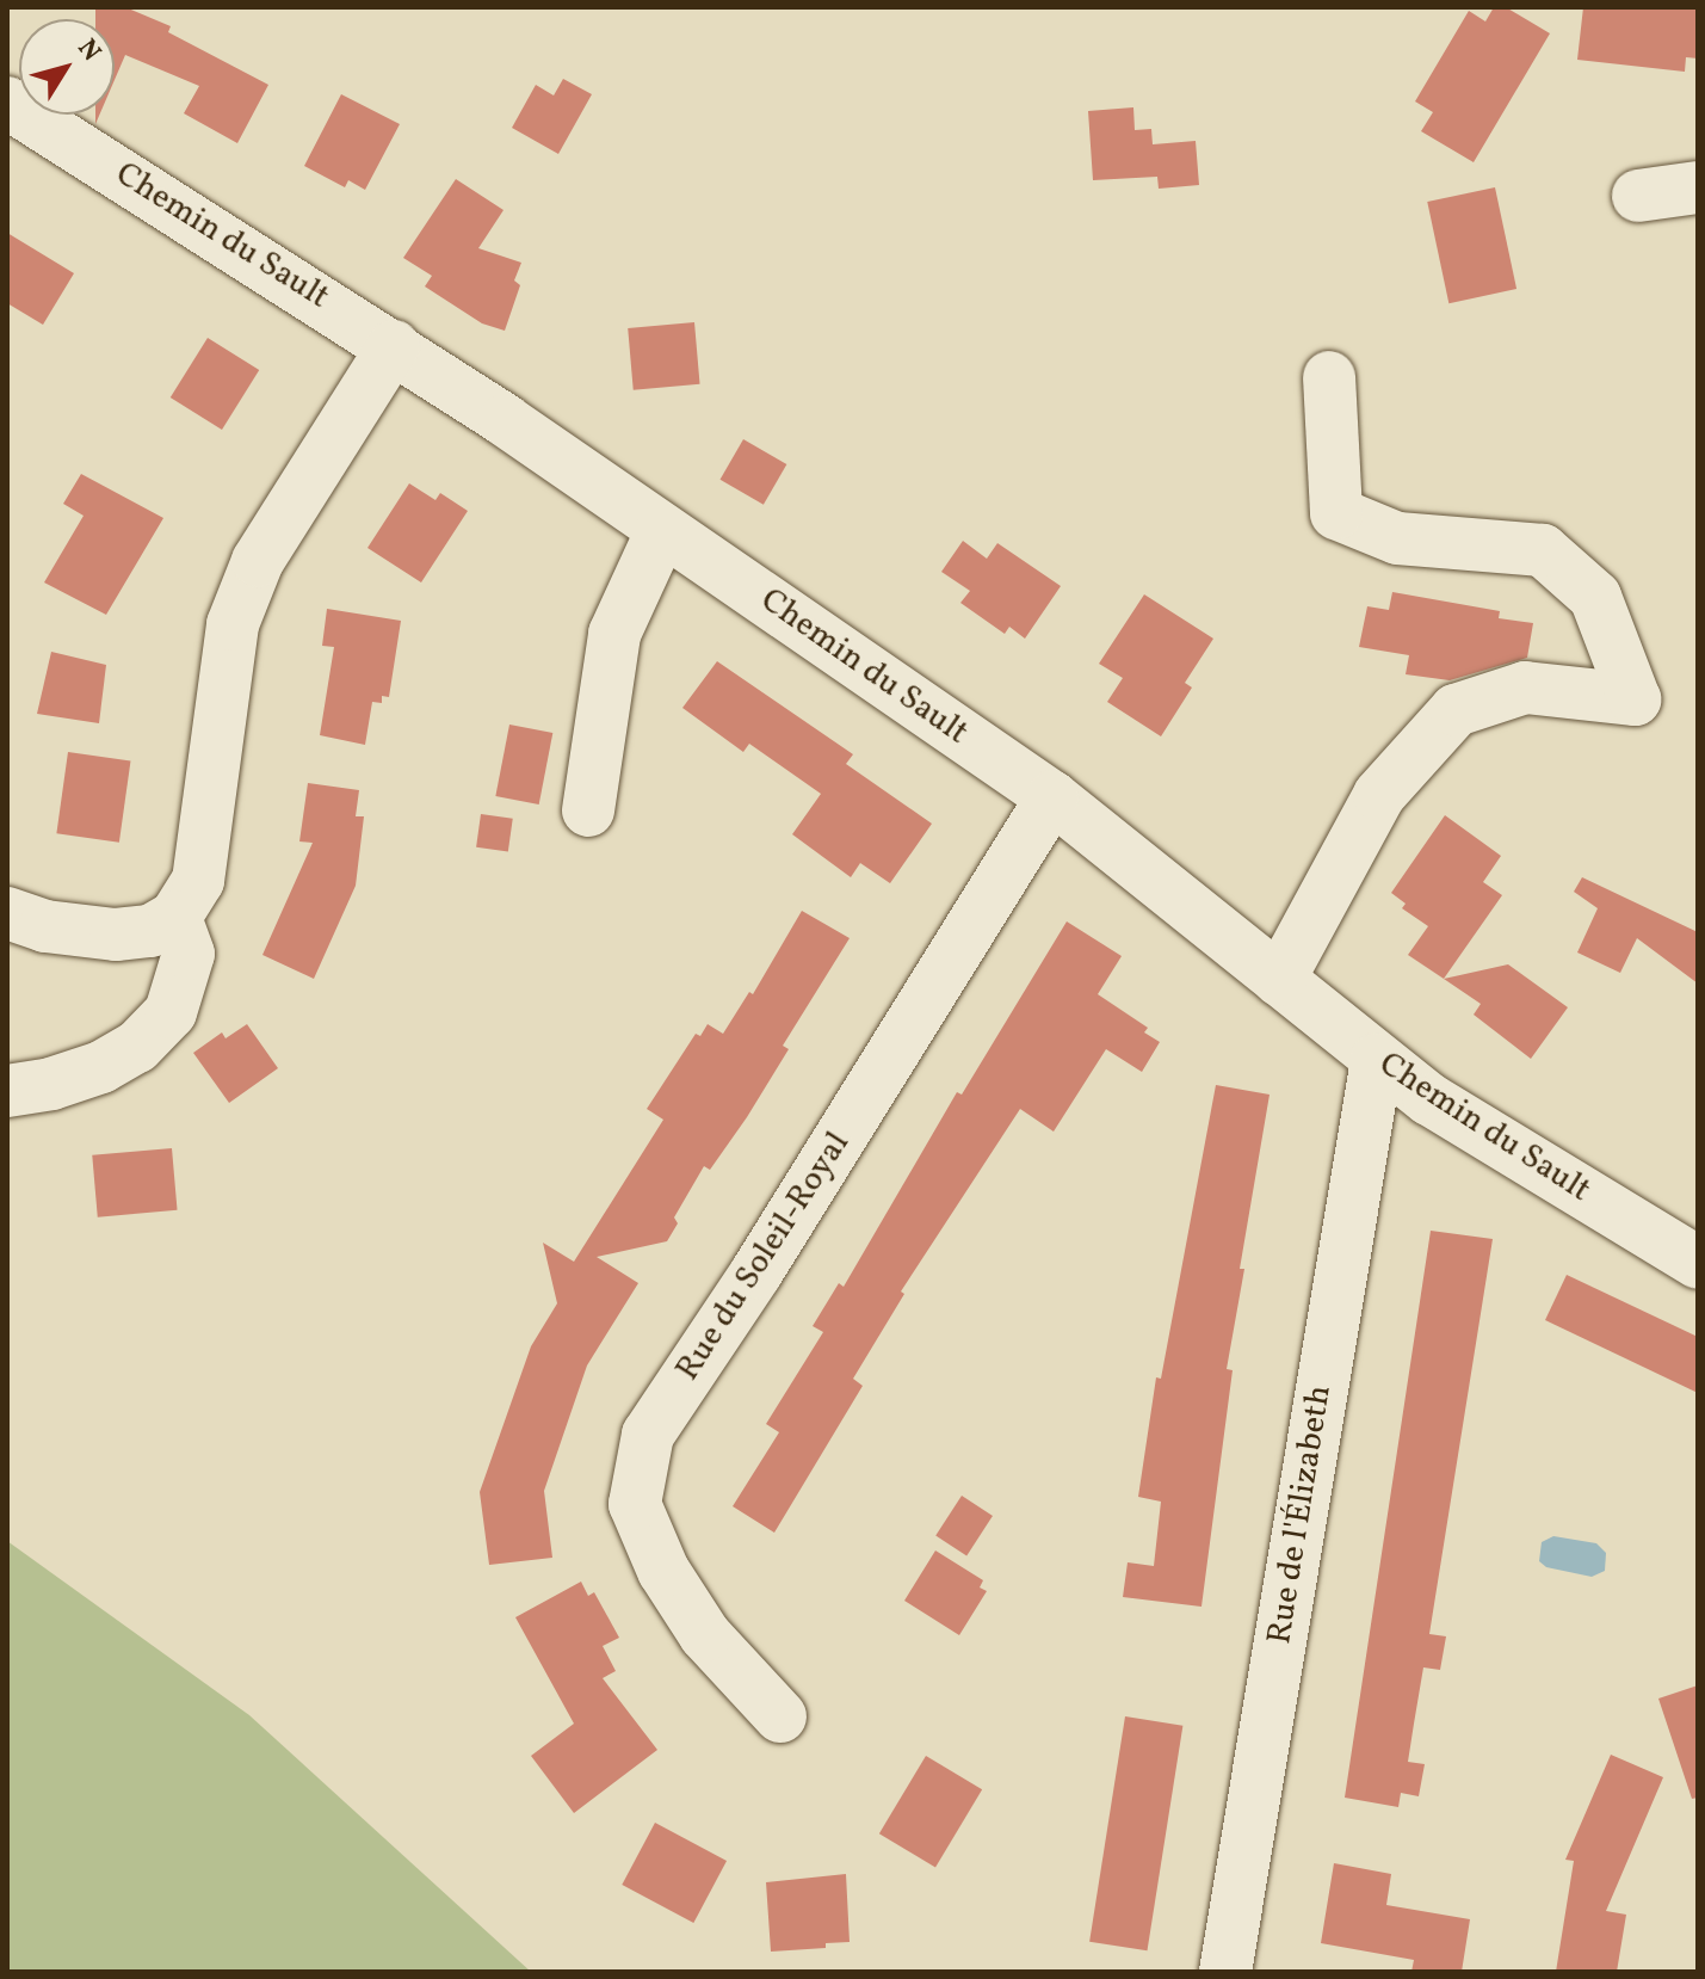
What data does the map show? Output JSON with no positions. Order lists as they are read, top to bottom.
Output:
{
  "streets": {
    "street": ["Chemin du Sault", "Rue du Soleil-Royal", "Rue de l'Élizabeth"]
  },
  "crossings": [
    ["Chemin du Sault", "Rue du Soleil-Royal"],
    ["Chemin du Sault", "Rue de l'Élizabeth"]
  ],
  "north": "top right"
}
